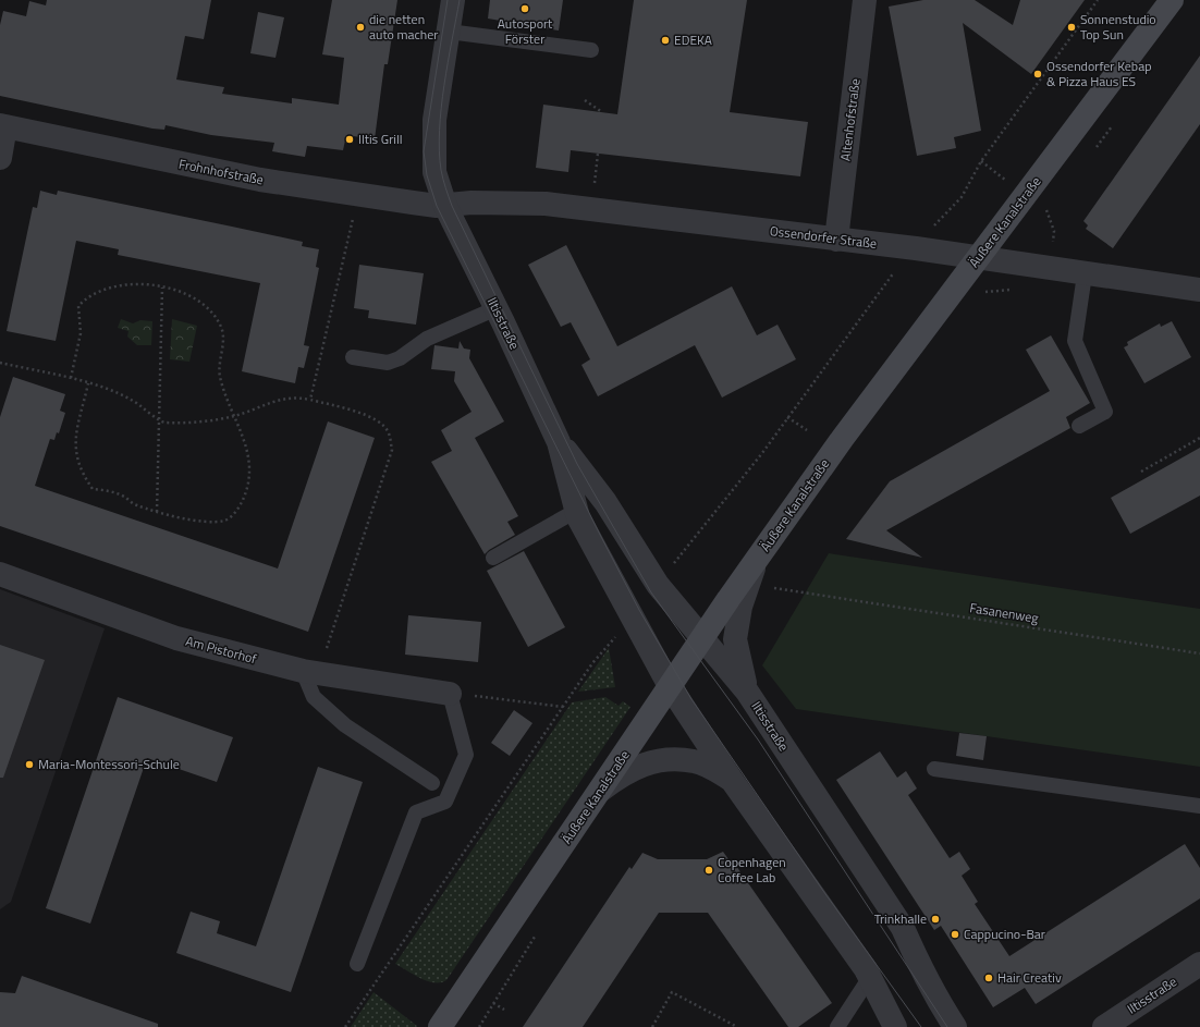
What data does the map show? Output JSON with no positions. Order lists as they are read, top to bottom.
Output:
{
  "streets": {
    "main road": ["Äußere Kanalstraße"],
    "street": [
      "Altenhofstraße",
      "Frohnhofstraße",
      "Ossendorfer Straße",
      "Iltisstraße",
      "Am Pistorhof"
    ],
    "path": ["Fasanenweg"]
  },
  "crossings": [
    ["Altenhofstraße", "Ossendorfer Straße"],
    ["Frohnhofstraße", "Ossendorfer Straße"],
    ["Frohnhofstraße", "Iltisstraße"],
    ["Äußere Kanalstraße", "Ossendorfer Straße"],
    ["Äußere Kanalstraße", "Iltisstraße"],
    ["Ossendorfer Straße", "Iltisstraße"]
  ],
  "places": [
    "Autosport Förster",
    "die netten auto macher",
    "Sonnenstudio Top Sun",
    "EDEKA",
    "Ossendorfer Kebap & Pizza Haus ES",
    "Iltis Grill",
    "Maria-Montessori-Schule",
    "Copenhagen Coffee Lab",
    "Trinkhalle",
    "Cappucino-Bar",
    "Hair Creativ"
  ]
}
